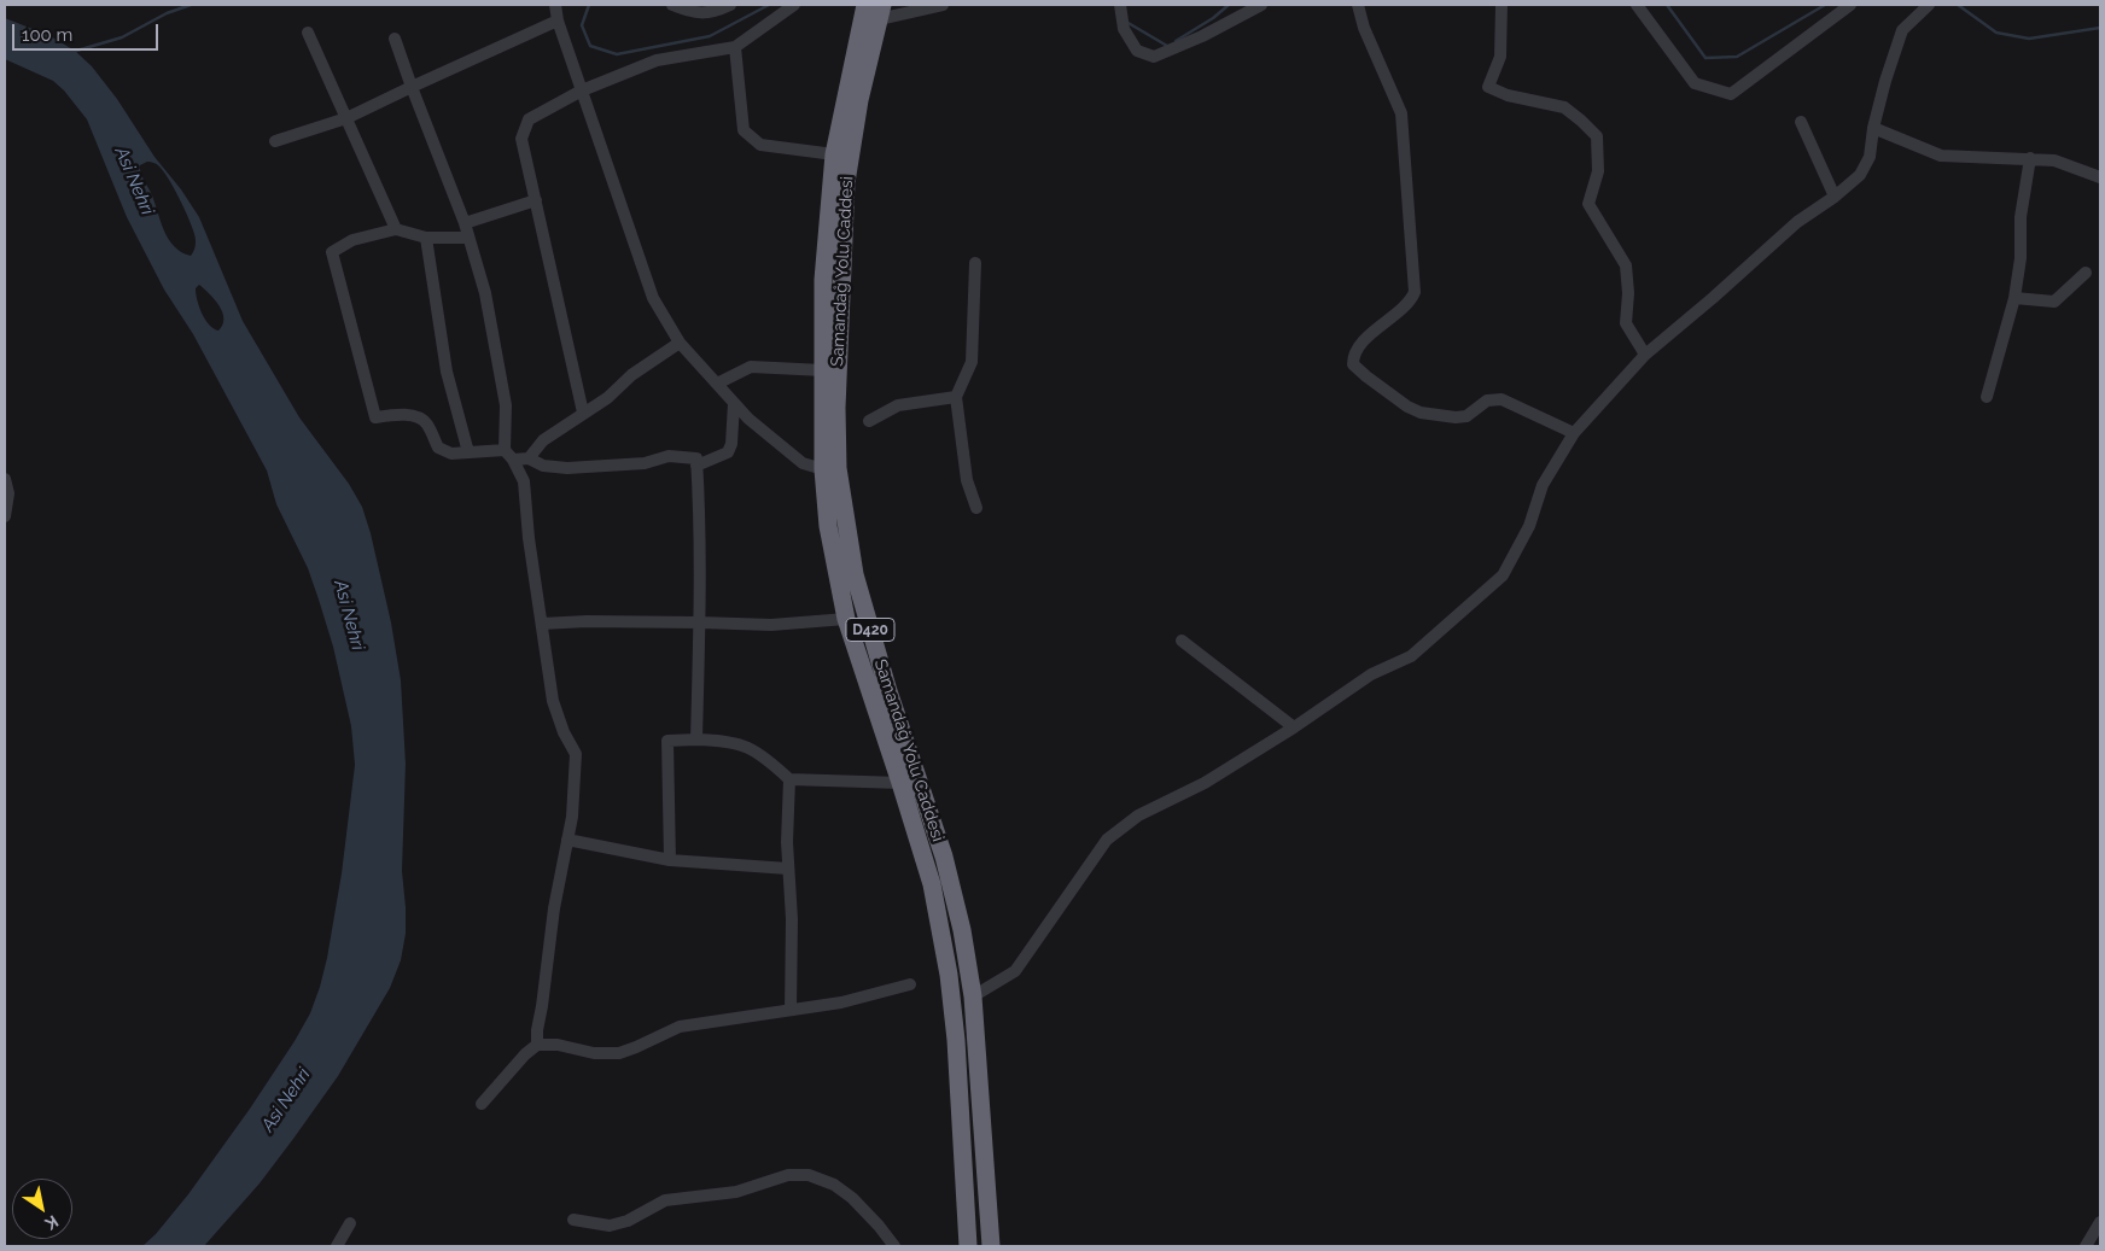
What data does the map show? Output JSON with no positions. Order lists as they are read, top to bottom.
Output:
{
  "streets": {
    "highway": ["Samandağ Yolu Caddesi", "D420"]
  },
  "water": ["Asi Nehri"],
  "scale_bar": "100 m",
  "north": "bottom right"
}
